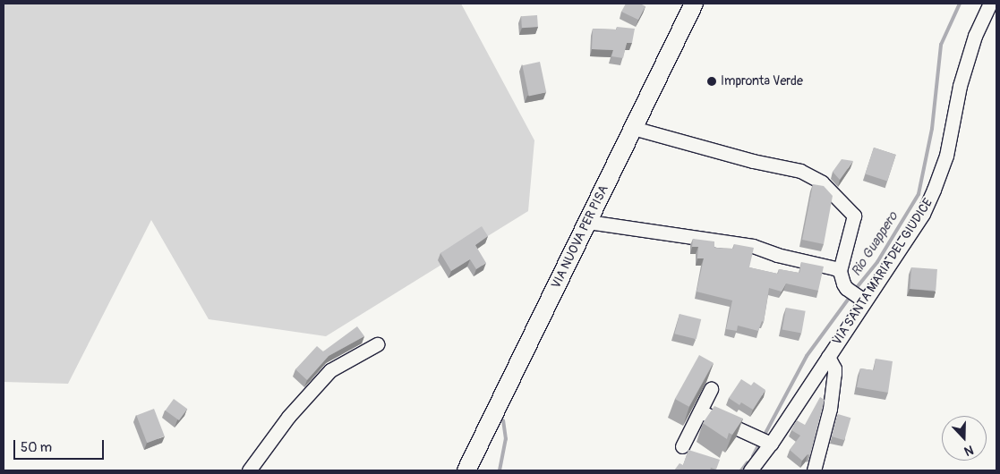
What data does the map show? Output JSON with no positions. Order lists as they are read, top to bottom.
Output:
{
  "streets": {
    "main road": ["VIA NUOVA PER PISA"],
    "street": ["VIA SANTA MARIA DEL GIUDICE"]
  },
  "water": ["Rio Guappero"],
  "places": ["Impronta Verde"],
  "scale_bar": "50 m",
  "north": "bottom"
}
